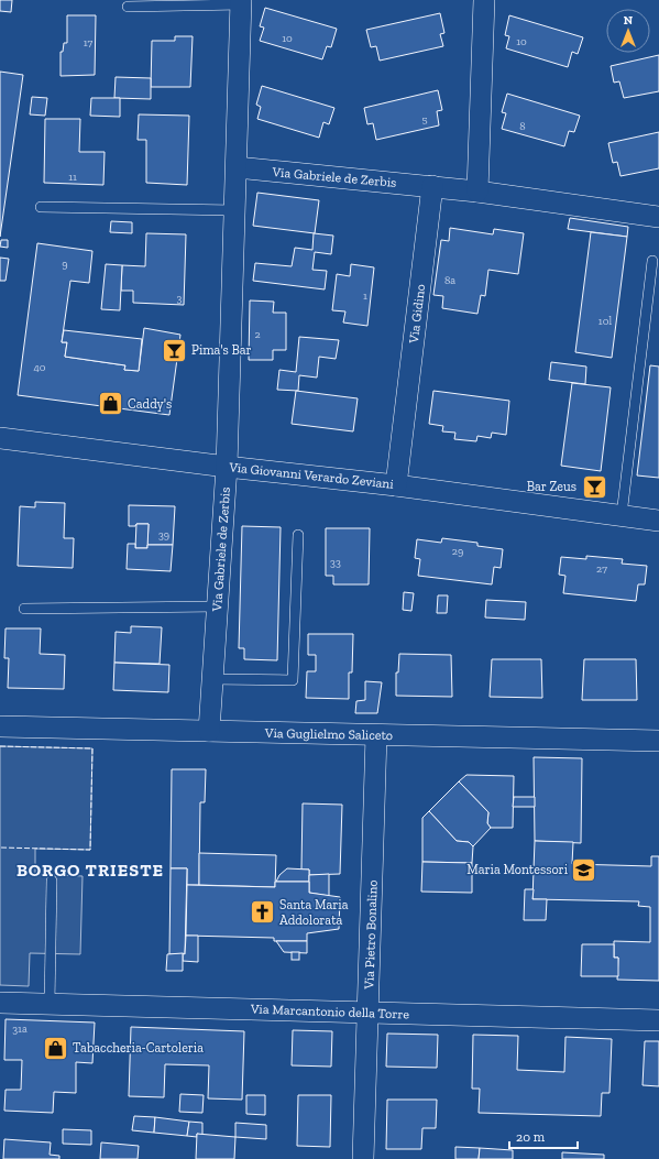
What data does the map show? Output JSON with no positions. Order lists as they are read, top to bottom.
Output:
{
  "streets": {
    "street": [
      "Via Gabriele de Zerbis",
      "Via Gidino",
      "Via Giovanni Verardo Zeviani",
      "Via Guglielmo Saliceto",
      "Via Pietro Bonalino",
      "Via Marcantonio della Torre"
    ]
  },
  "crossings": [
    ["Via Gabriele de Zerbis", "Via Gidino"],
    ["Via Gabriele de Zerbis", "Via Giovanni Verardo Zeviani"],
    ["Via Gabriele de Zerbis", "Via Guglielmo Saliceto"],
    ["Via Gidino", "Via Giovanni Verardo Zeviani"],
    ["Via Guglielmo Saliceto", "Via Pietro Bonalino"],
    ["Via Pietro Bonalino", "Via Marcantonio della Torre"]
  ],
  "districts": ["BORGO TRIESTE"],
  "places": {
    "bar": ["Pima's Bar", "Bar Zeus"],
    "shop": ["Caddy's", "Tabaccheria-Cartoleria"],
    "school or university": ["Maria Montessori"],
    "church": ["Santa Maria Addolorata"]
  },
  "house_numbers": [
    "10",
    "10",
    "17",
    "5",
    "8",
    "11",
    "9",
    "8a",
    "1",
    "3",
    "10l",
    "2",
    "40",
    "39",
    "29",
    "33",
    "27",
    "31a"
  ],
  "scale_bar": "20 m",
  "north": "top"
}
